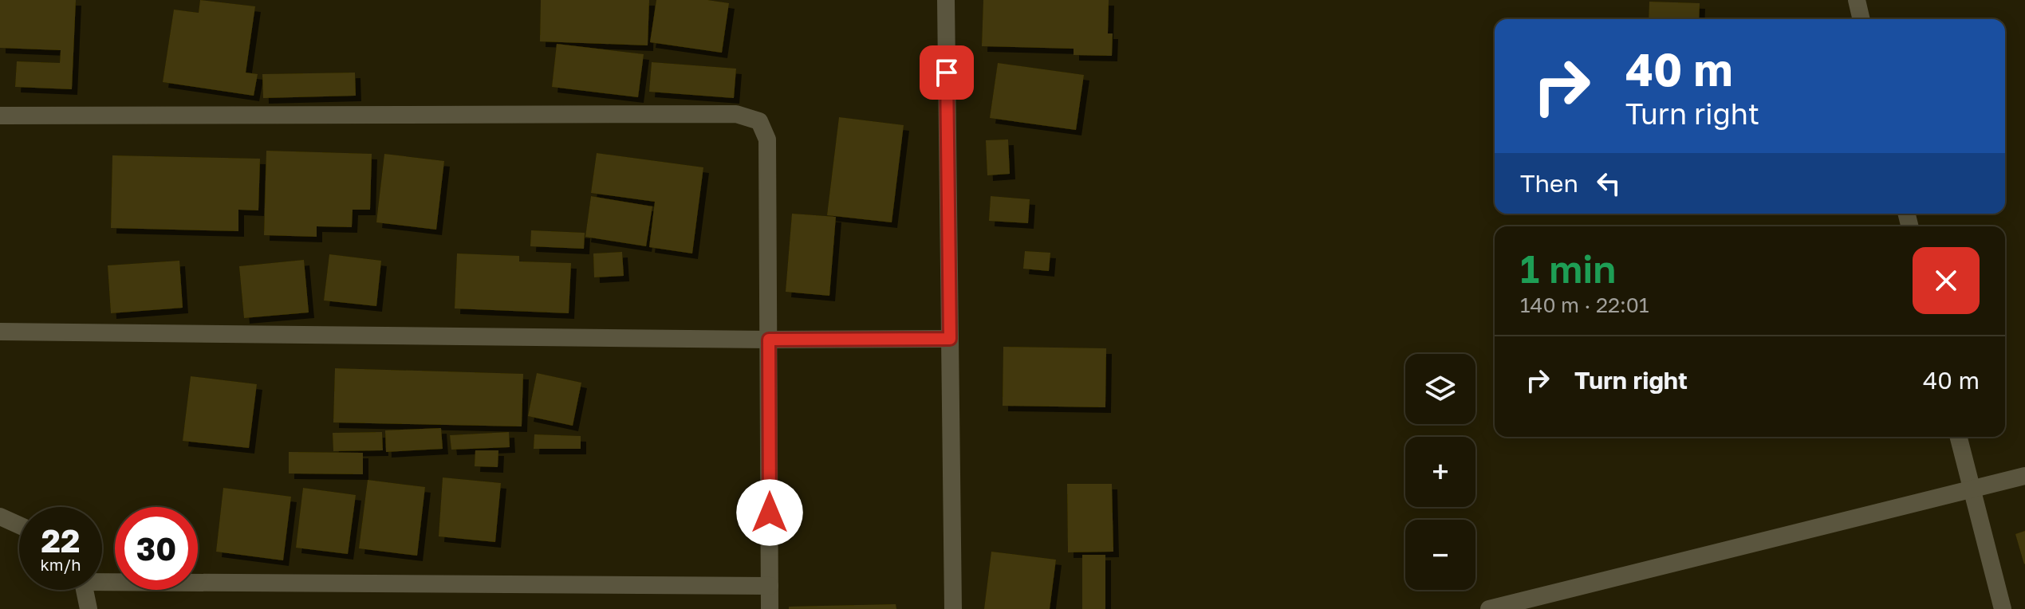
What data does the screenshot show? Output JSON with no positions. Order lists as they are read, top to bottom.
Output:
{
  "page": {
    "turn": ["40 m", "Turn right"],
    "then": "Then",
    "heading": ["1 min", "140 m · 22:01"],
    "list": [
      {
        "name": "Turn right",
        "value": "40 m"
      }
    ],
    "map_buttons": ["+", "−"],
    "speed": "22 km/h",
    "limit": "30"
  }
}
